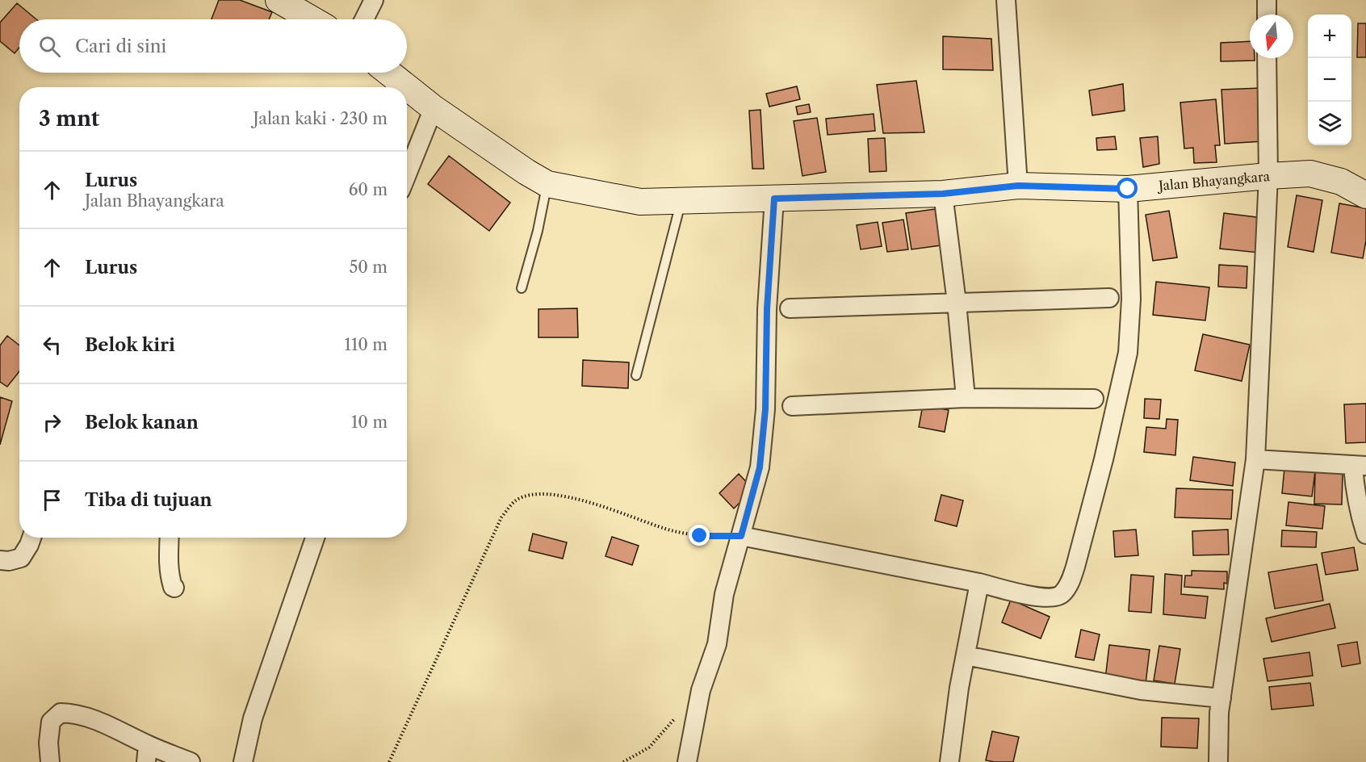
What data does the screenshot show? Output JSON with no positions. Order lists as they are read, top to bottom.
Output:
{
  "streets": {
    "street": ["Jalan Bhayangkara"]
  },
  "north": "bottom",
  "page": {
    "map_buttons": ["+", "−"],
    "search": "Cari di sini",
    "heading": ["3 mnt", "Jalan kaki · 230 m"],
    "list": [
      ["Lurus", "Jalan Bhayangkara", "60 m"],
      ["Lurus", "50 m"],
      ["Belok kiri", "110 m"],
      ["Belok kanan", "10 m"],
      "Tiba di tujuan"
    ]
  }
}
